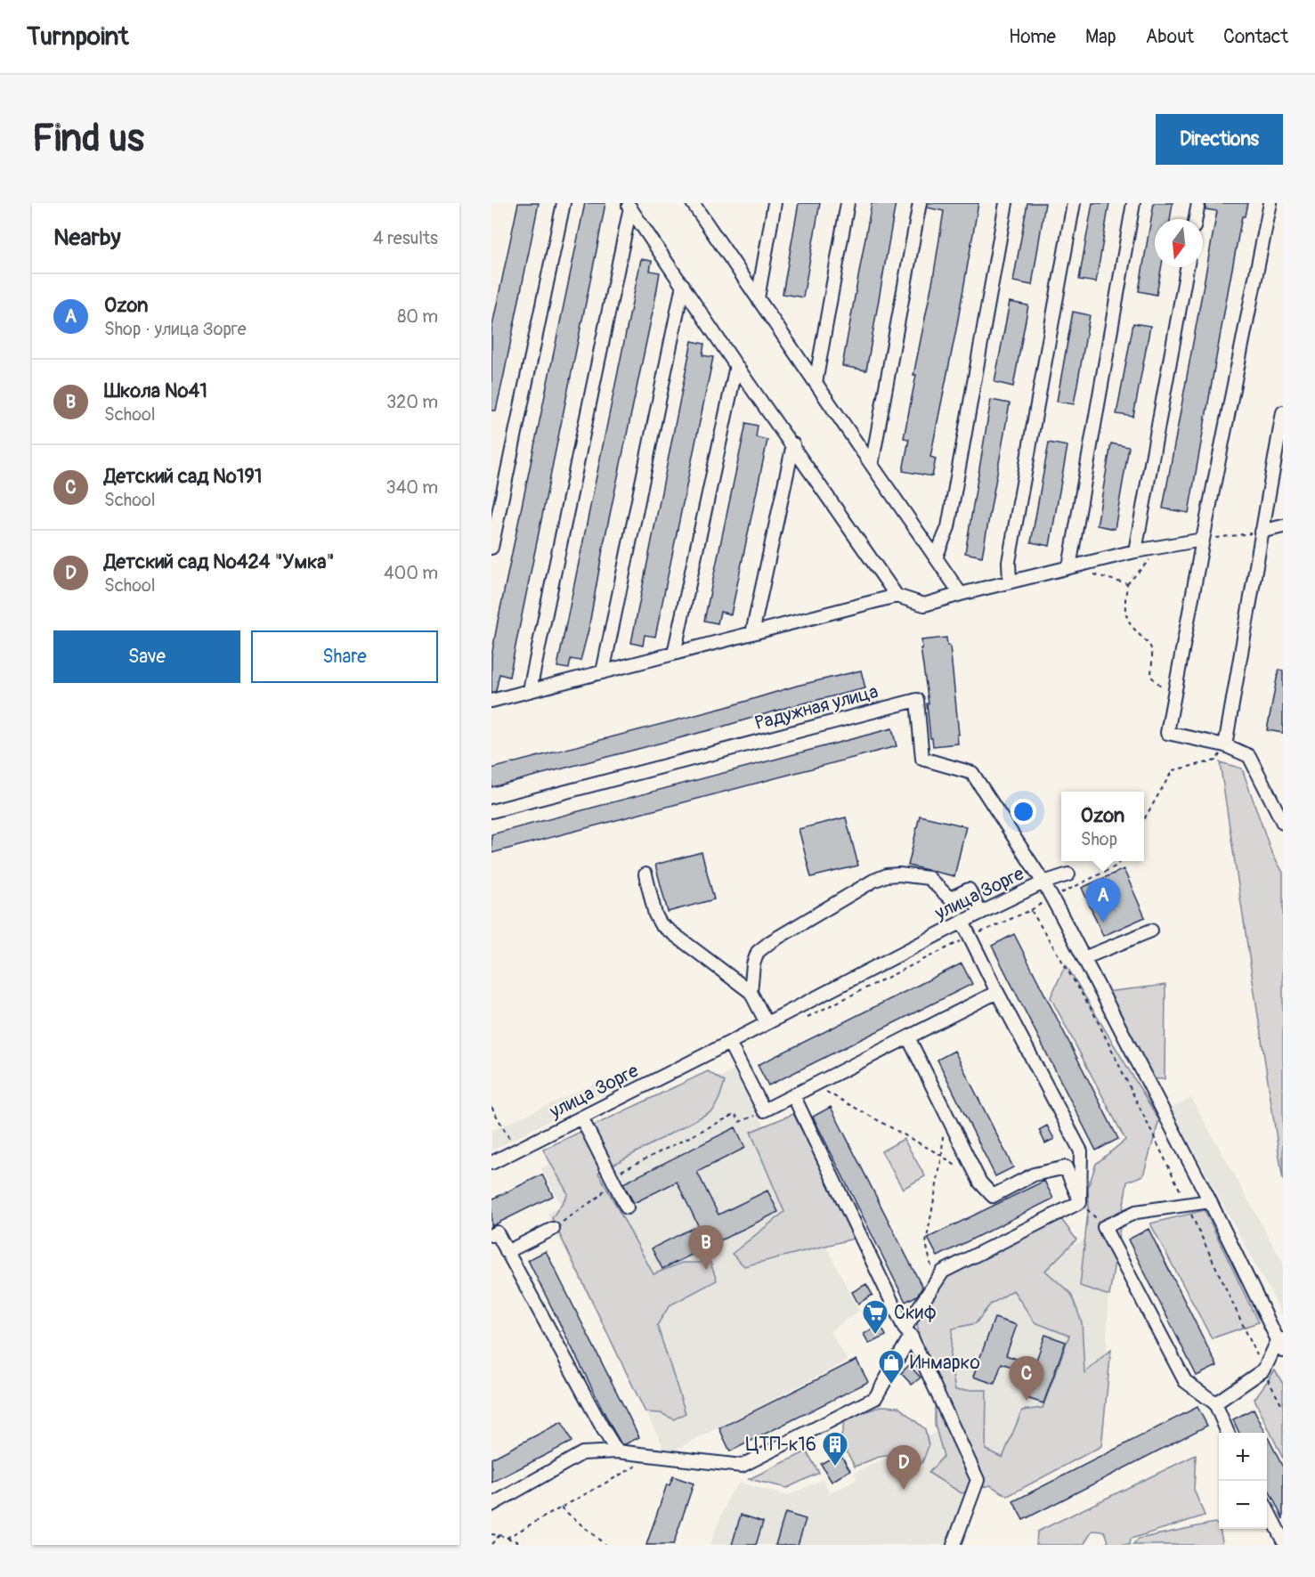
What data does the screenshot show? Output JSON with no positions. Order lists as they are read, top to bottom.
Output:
{
  "streets": {
    "street": ["Радужная улица", "улица Зорге"]
  },
  "crossings": [
    ["Радужная улица", "улица Зорге"]
  ],
  "places": {
    "supermarket": ["Скиф"],
    "shop": ["Инмарко"],
    "building": ["ЦТП-к16"]
  },
  "north": "bottom",
  "page": {
    "header": "Turnpoint",
    "nav": [
      "Home",
      "Map",
      "About",
      "Contact"
    ],
    "buttons": [
      "Directions",
      ["Save", "Share"]
    ],
    "title": "Find us",
    "heading": ["Nearby", "4 results"],
    "list": [
      {
        "mark": "A",
        "name": "Ozon",
        "note": "Shop · улица Зорге",
        "value": "80 m"
      },
      {
        "mark": "B",
        "name": "Школа №41",
        "note": "School",
        "value": "320 m"
      },
      {
        "mark": "C",
        "name": "Детский сад №191",
        "note": "School",
        "value": "340 m"
      },
      {
        "mark": "D",
        "name": "Детский сад №424 \"Умка\"",
        "note": "School",
        "value": "400 m"
      }
    ],
    "popup": ["Ozon", "Shop"],
    "pins": [
      "A",
      "B",
      "C",
      "D"
    ],
    "map_buttons": ["+", "−"]
  }
}
